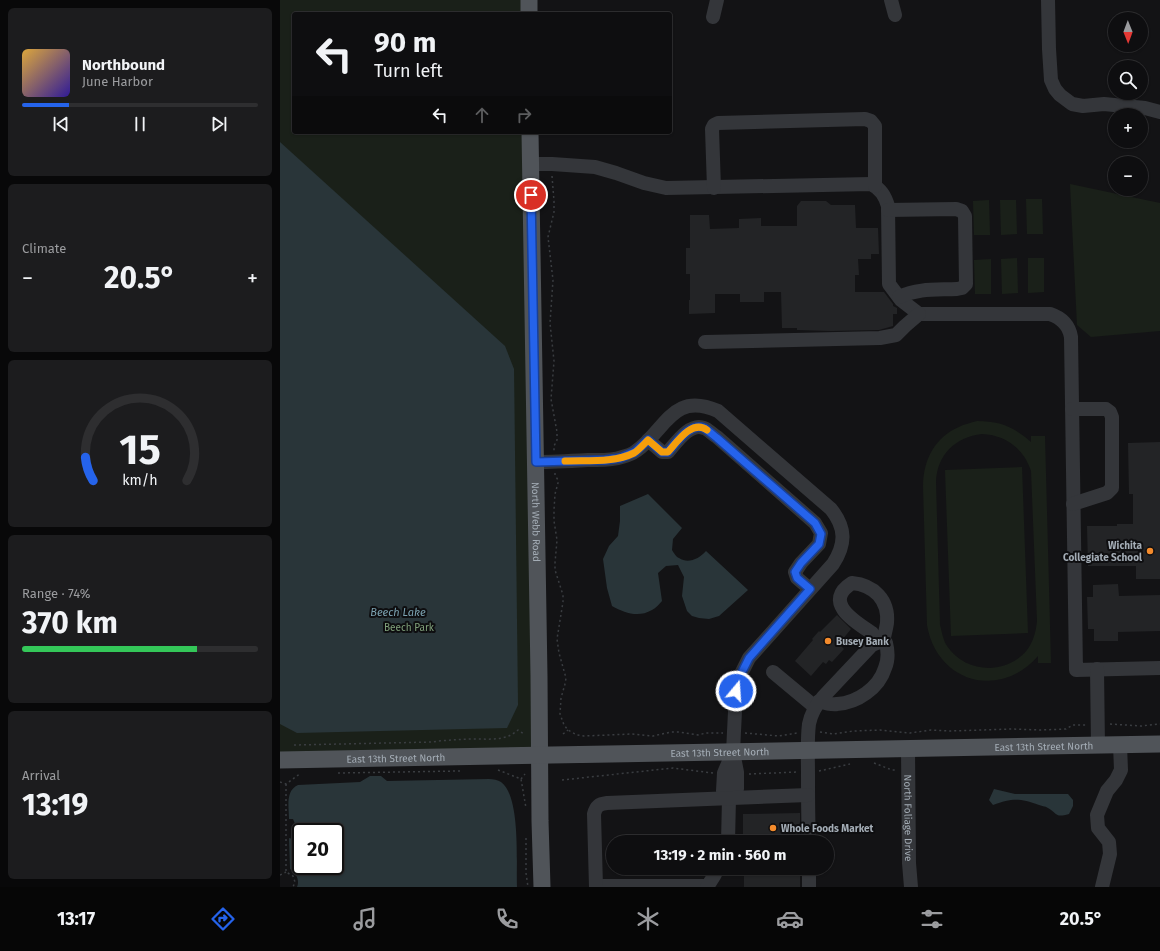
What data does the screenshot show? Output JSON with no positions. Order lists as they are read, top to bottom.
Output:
{
  "streets": {
    "main road": ["North Webb Road", "East 13th Street North"],
    "street": ["North Foliage Drive"]
  },
  "crossings": [
    ["North Webb Road", "East 13th Street North"],
    ["East 13th Street North", "North Foliage Drive"]
  ],
  "water": ["Beech Lake"],
  "parks": ["Beech Park"],
  "places": ["Wichita Collegiate School", "Busey Bank", "Whole Foods Market"],
  "north": "bottom",
  "page": {
    "map_buttons": ["+", "−"],
    "turn": ["90 m", "Turn left"],
    "song": ["Northbound", "June Harbor"],
    "tile": [
      "Climate",
      ["Range · 74%", "370 km"],
      ["Arrival", "13:19"]
    ],
    "heat": ["−", "20.5°", "+"],
    "limit": "20",
    "trip": "13:19 · 2 min · 560 m",
    "tabs": ["13:17", "20.5°"],
    "gauge": ["15", "km/h"]
  }
}
